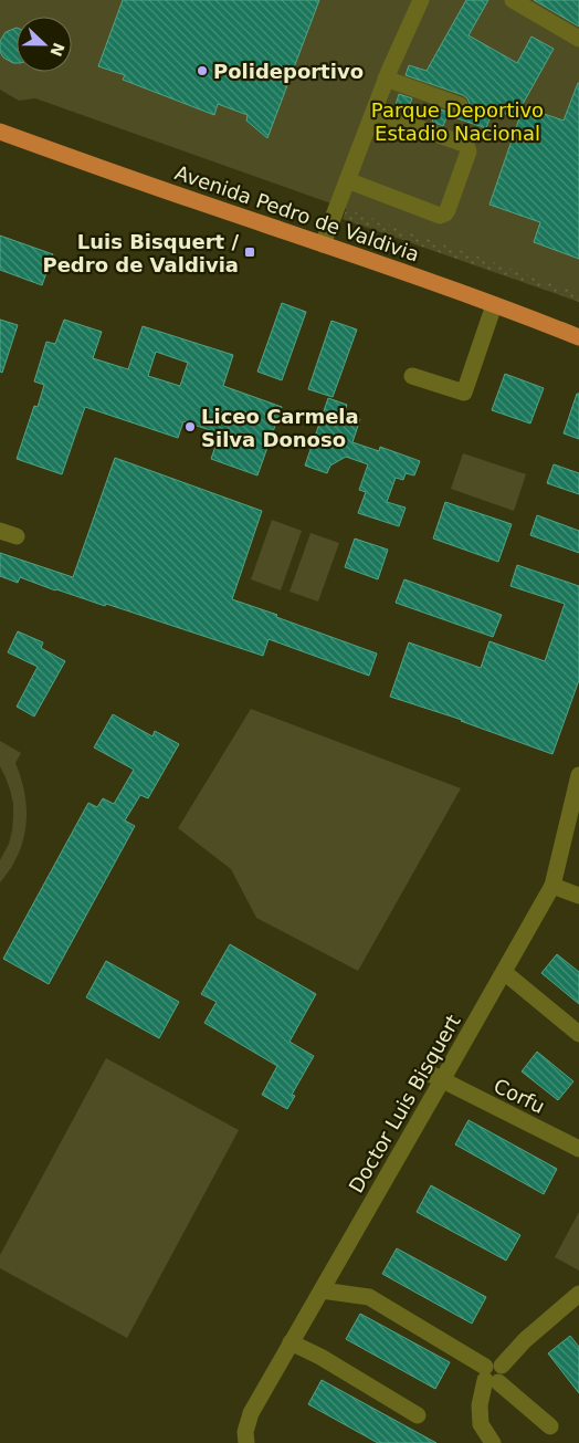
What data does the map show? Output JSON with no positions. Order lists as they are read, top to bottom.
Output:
{
  "streets": {
    "main road": ["Avenida Pedro de Valdivia"],
    "street": ["Corfu", "Doctor Luis Bisquert"]
  },
  "crossings": [
    ["Corfu", "Doctor Luis Bisquert"]
  ],
  "parks": ["Parque Deportivo Estadio Nacional"],
  "places": {
    "other": ["Polideportivo", "Liceo Carmela Silva Donoso"],
    "transit": ["Luis Bisquert / Pedro de Valdivia"]
  },
  "north": "right"
}
